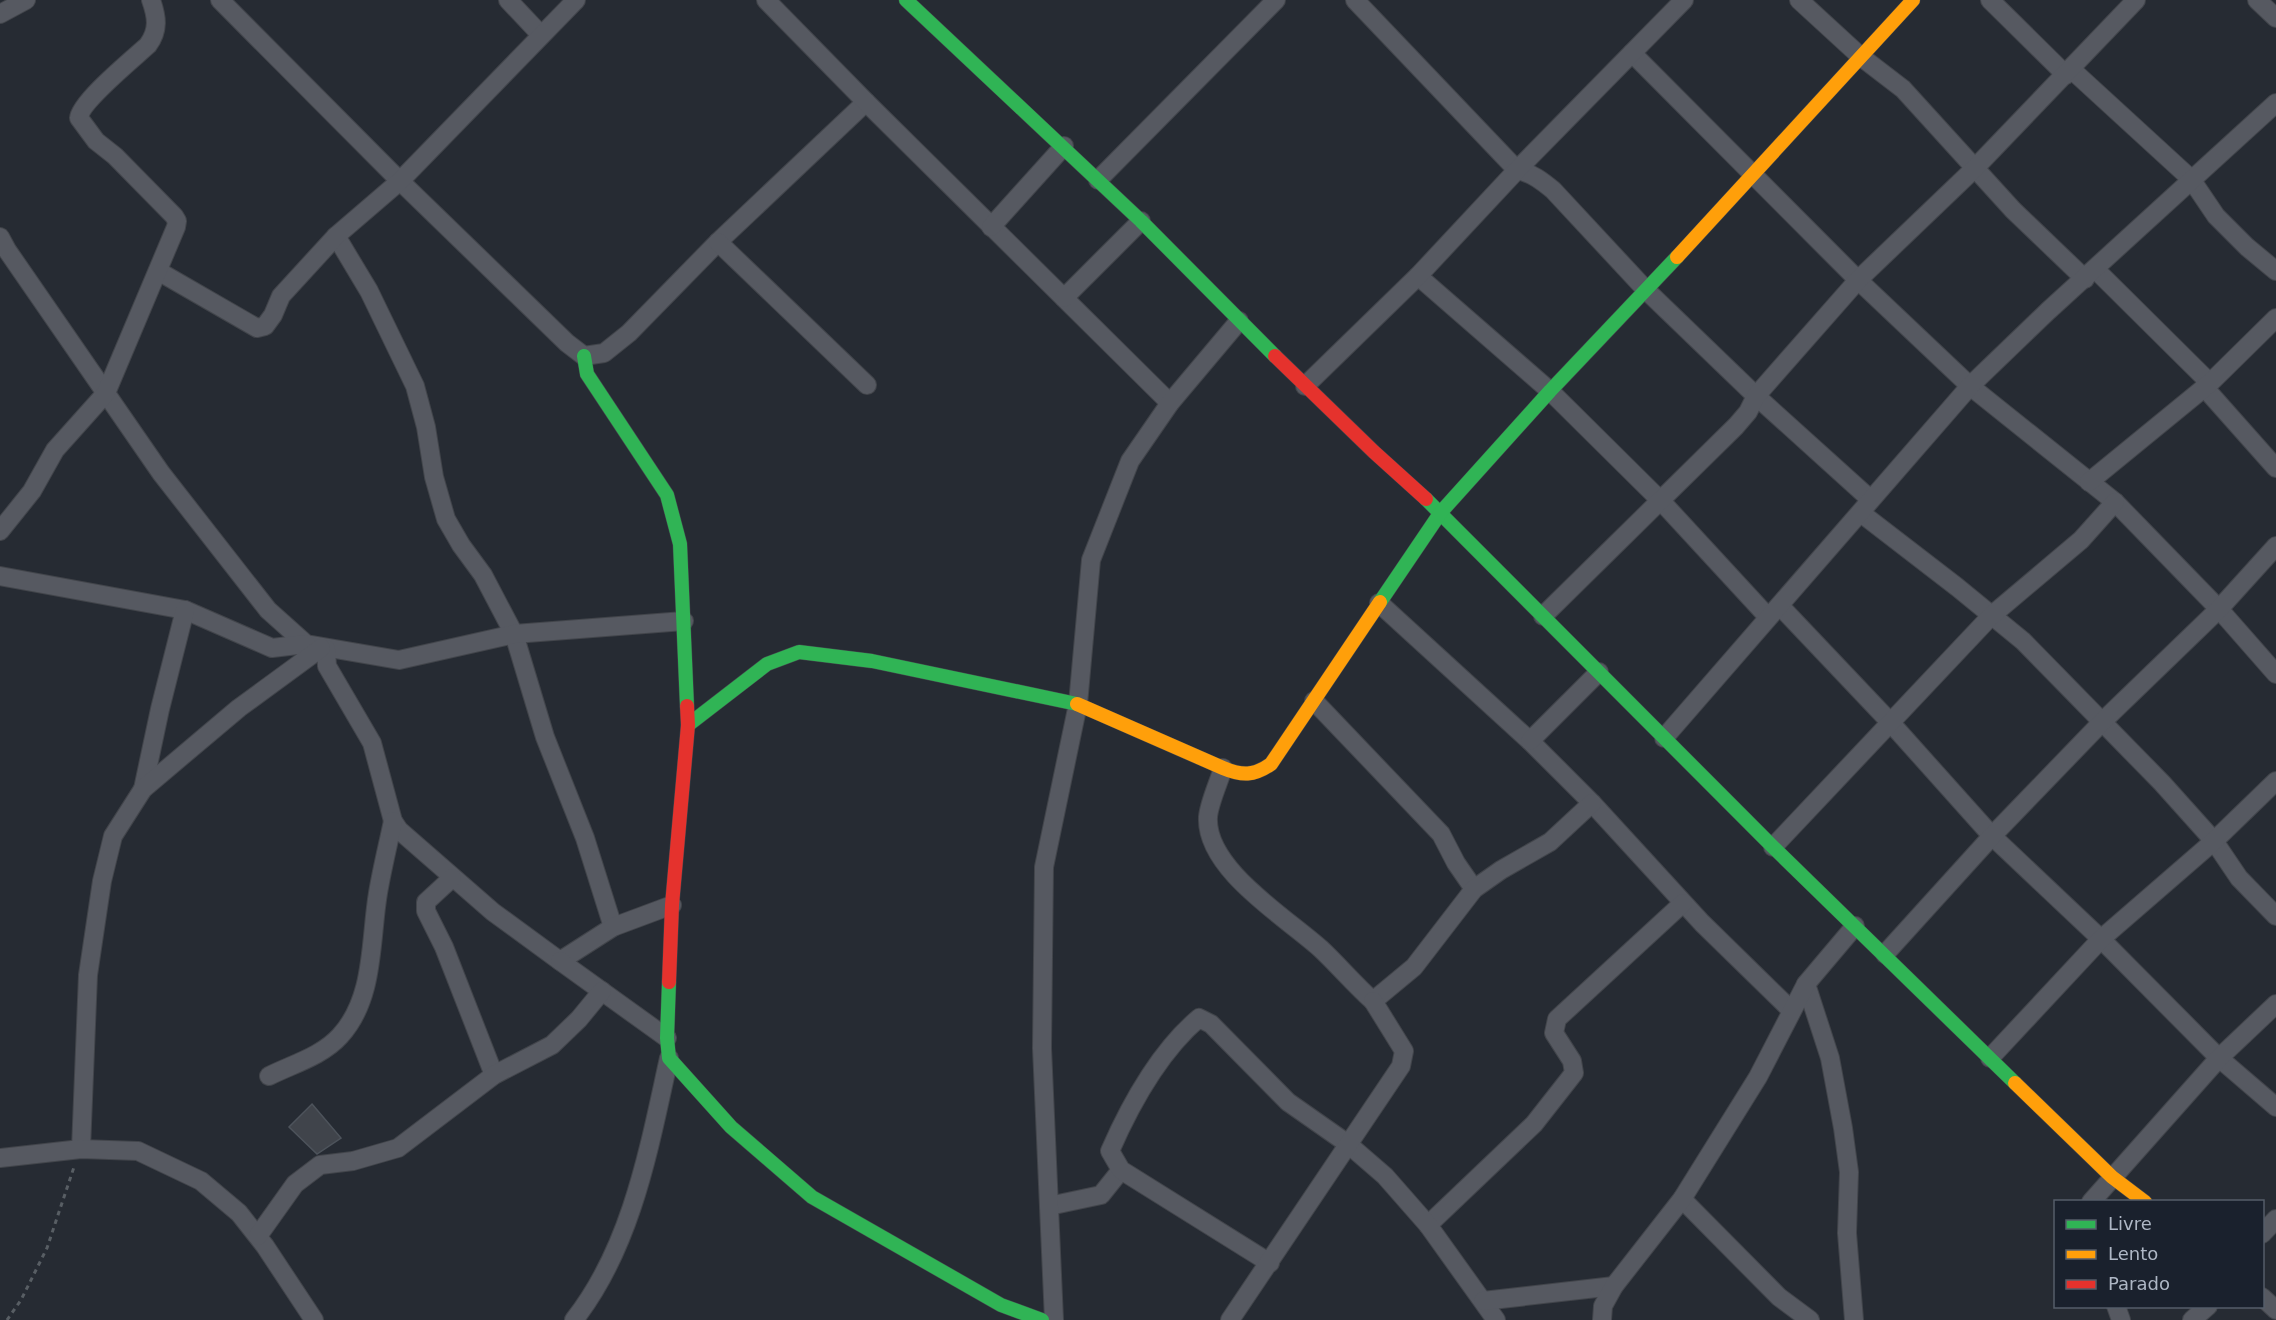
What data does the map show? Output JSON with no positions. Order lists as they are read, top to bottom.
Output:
{
  "legend": ["Livre", "Lento", "Parado"]
}
